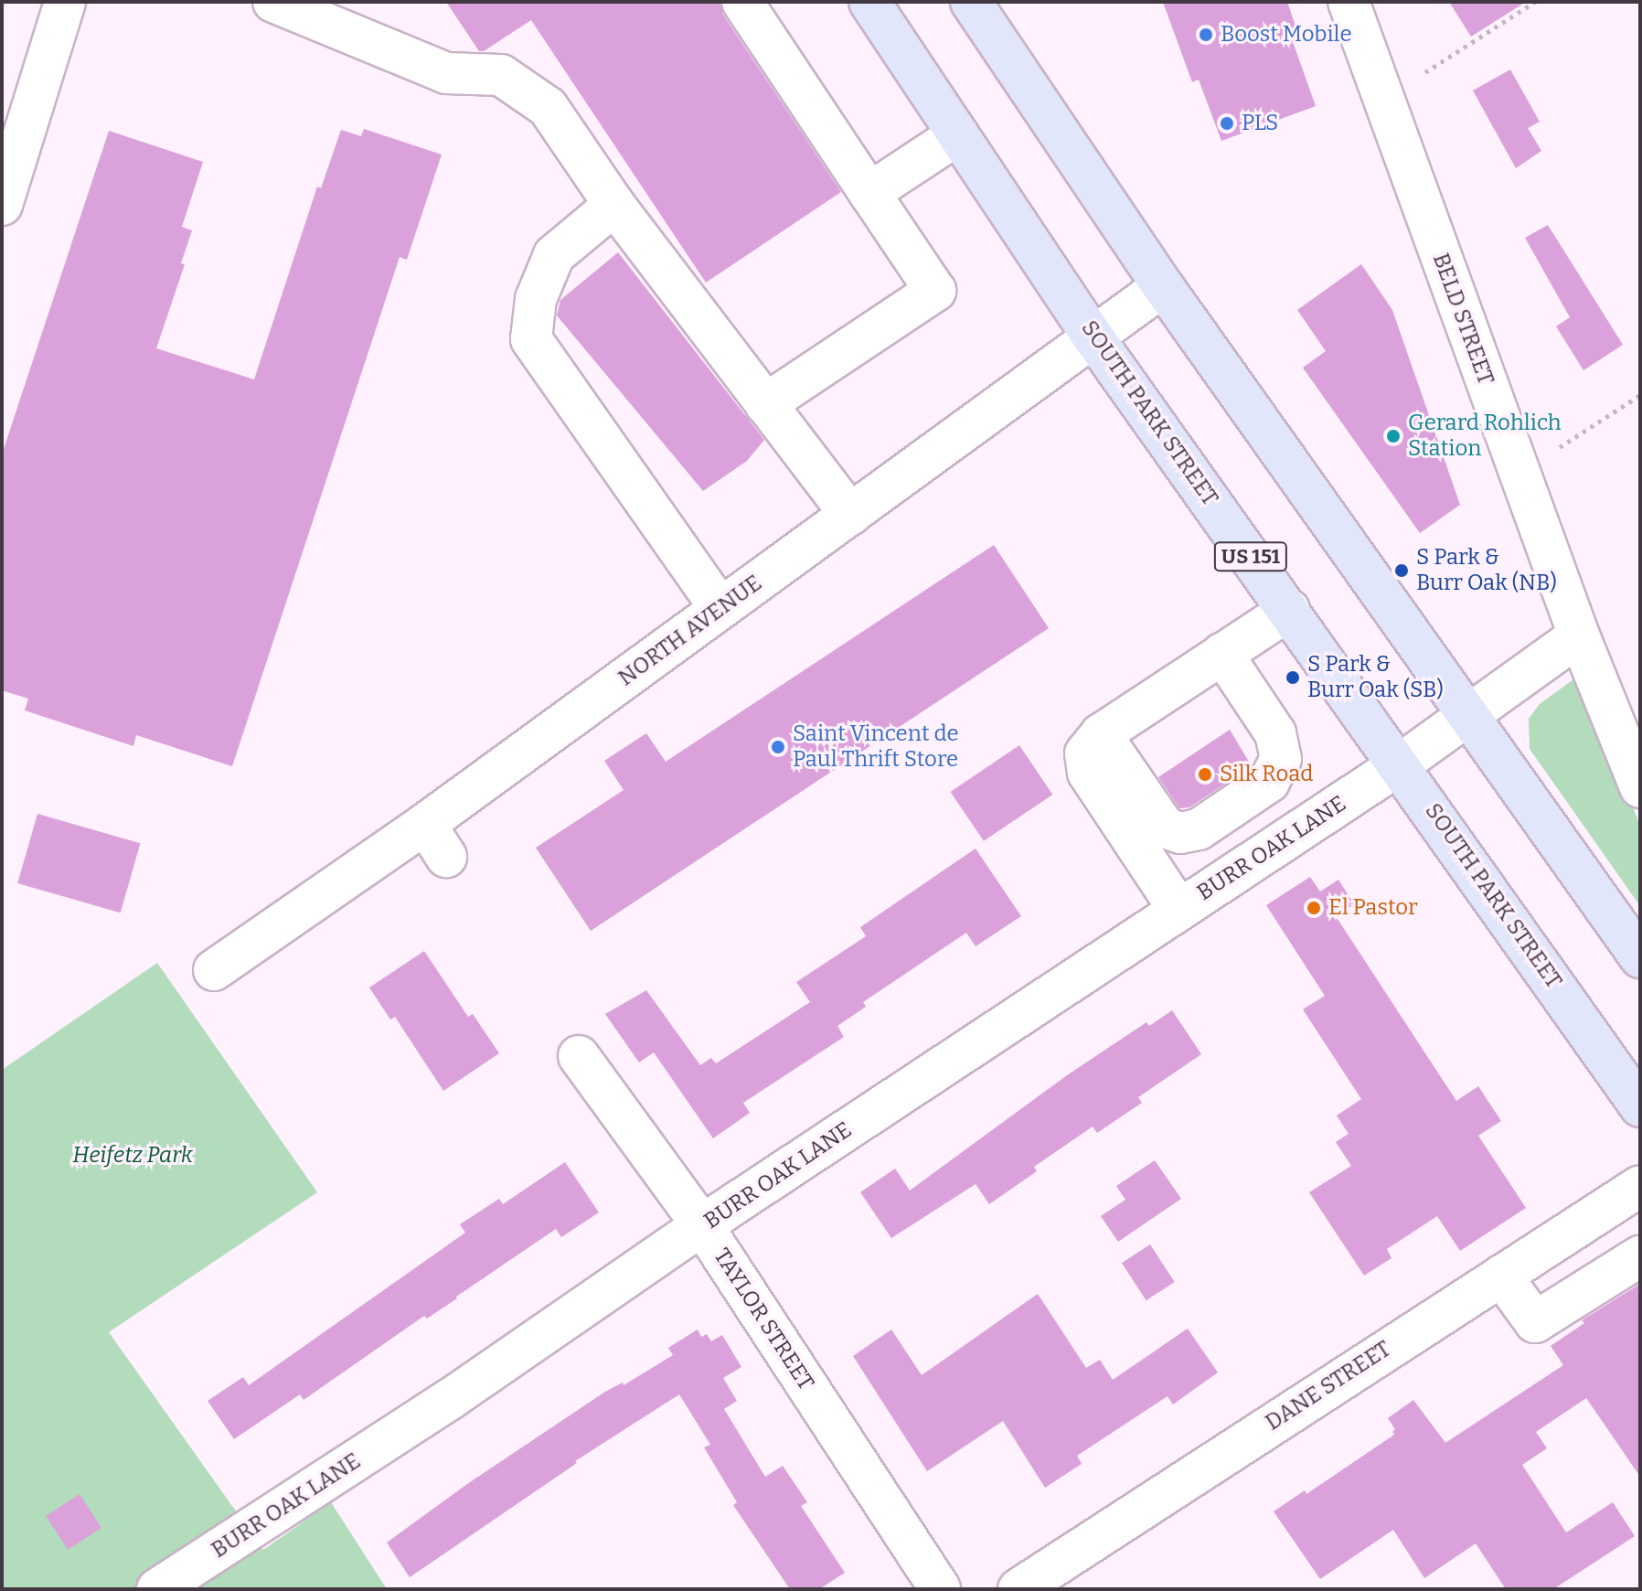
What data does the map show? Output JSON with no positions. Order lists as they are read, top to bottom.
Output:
{
  "streets": {
    "main road": ["SOUTH PARK STREET", "US 151"],
    "street": [
      "BELD STREET",
      "NORTH AVENUE",
      "BURR OAK LANE",
      "TAYLOR STREET",
      "DANE STREET"
    ]
  },
  "crossings": [
    ["SOUTH PARK STREET", "NORTH AVENUE"],
    ["SOUTH PARK STREET", "BURR OAK LANE"],
    ["BURR OAK LANE", "TAYLOR STREET"]
  ],
  "parks": ["Heifetz Park"],
  "places": [
    "Boost Mobile",
    "PLS",
    "Gerard Rohlich Station",
    "S Park & Burr Oak (NB)",
    "S Park & Burr Oak (SB)",
    "Saint Vincent de Paul Thrift Store",
    "Silk Road",
    "El Pastor"
  ]
}
